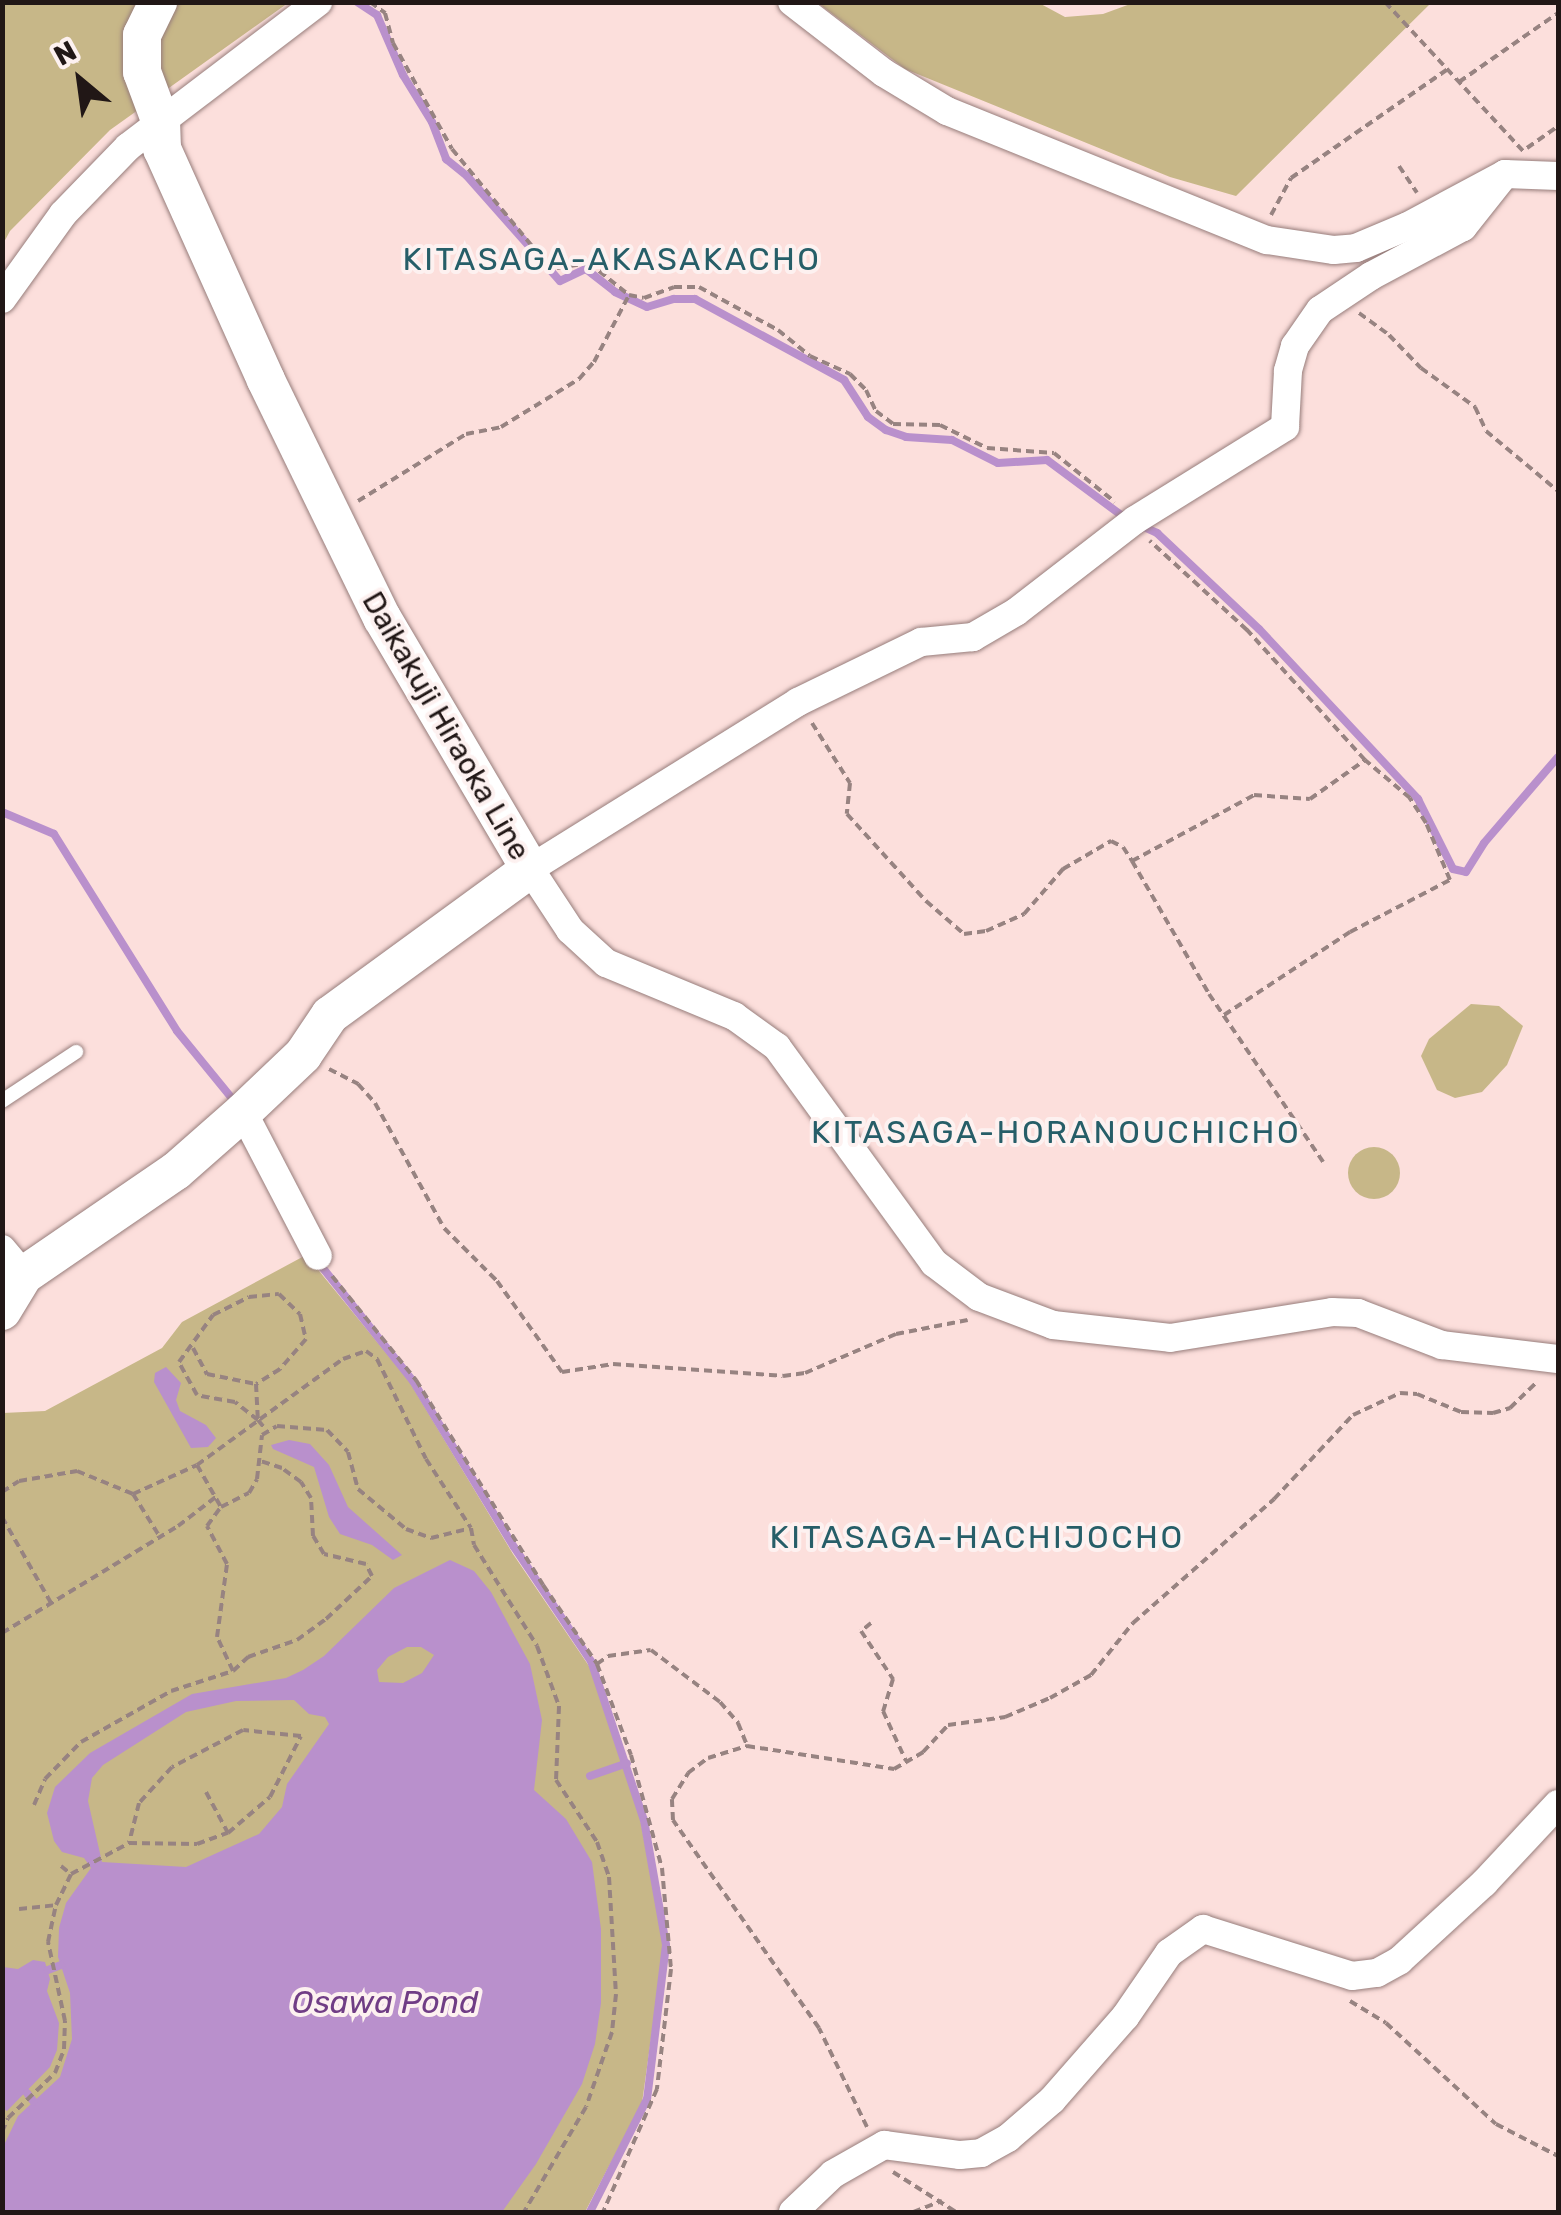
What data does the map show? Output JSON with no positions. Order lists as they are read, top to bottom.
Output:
{
  "streets": {
    "main road": ["Daikakuji Hiraoka Line"]
  },
  "districts": ["KITASAGA-AKASAKACHO", "KITASAGA-HORANOUCHICHO", "KITASAGA-HACHIJOCHO"],
  "water": ["Osawa Pond"],
  "north": "top left"
}
